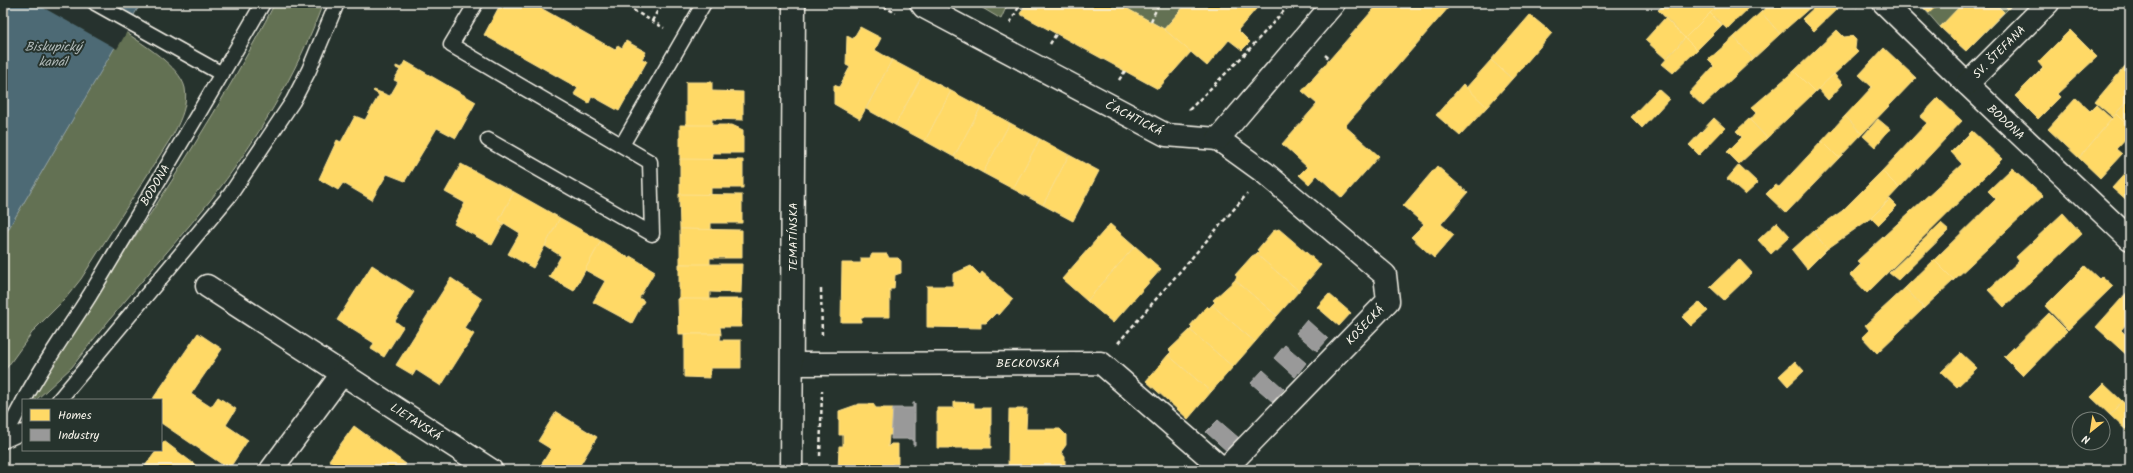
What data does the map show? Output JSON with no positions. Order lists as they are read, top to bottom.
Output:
{
  "streets": {
    "street": [
      "SV. ŠTEFANA",
      "ČACHTICKÁ",
      "BODONA",
      "TEMATÍNSKA",
      "KOŠECKÁ",
      "BECKOVSKÁ",
      "LIETAVSKÁ"
    ]
  },
  "crossings": [
    ["SV. ŠTEFANA", "BODONA"],
    ["ČACHTICKÁ", "KOŠECKÁ"],
    ["TEMATÍNSKA", "BECKOVSKÁ"]
  ],
  "water": ["Biskupický kanál"],
  "legend": ["Homes", "Industry"],
  "north": "bottom left"
}
